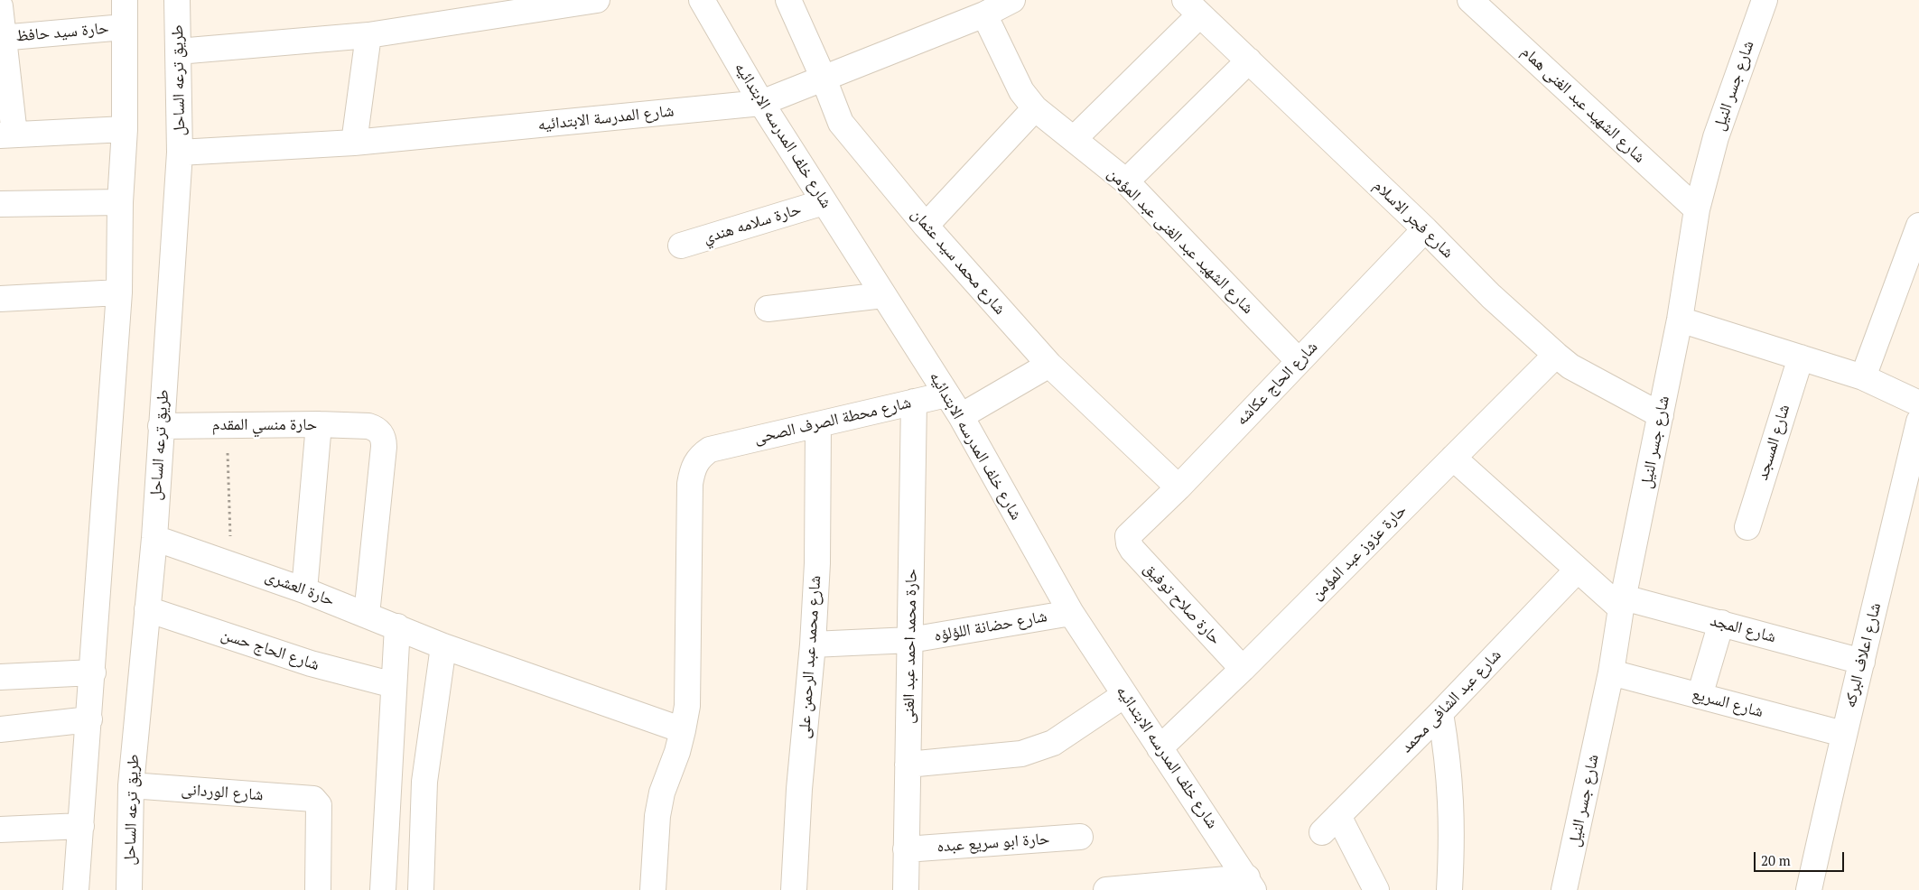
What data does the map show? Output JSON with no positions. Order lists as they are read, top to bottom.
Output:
{
  "streets": {
    "street": [
      "حارة سيد حافظ",
      "طريق ترعه الساحل",
      "شارع جسر النيل",
      "شارع الشهيد عبد الغنى همام",
      "شارع المدرسة الابتدائيه",
      "شارع خلف المدرسه الابتدائيه",
      "شارع فجر الاسلام",
      "حارة سلامه هندي",
      "شارع الشهيد عبد الغنى عبد المؤمن",
      "شارع محمد سيد عثمان",
      "شارع الحاج عكاشه",
      "شارع محطة الصرف الصحى",
      "حارة منسي المقدم",
      "شارع المسجد",
      "حارة عزوز عبد المؤمن",
      "حارة العشرى",
      "حارة صلاح توفيق",
      "شارع حضانة اللؤلؤه",
      "شارع المجد",
      "حارة محمد احمد عبد الغنى",
      "شارع الحاج حسن",
      "شارع اعلاف البركه",
      "شارع محمد عبد الرحمن على",
      "شارع عبد الشافى محمد",
      "شارع السريع",
      "شارع الوردانى",
      "حارة ابو سريع عبده"
    ]
  },
  "crossings": [
    ["طريق ترعه الساحل", "شارع المدرسة الابتدائيه"],
    ["طريق ترعه الساحل", "حارة منسي المقدم"],
    ["طريق ترعه الساحل", "حارة العشرى"],
    ["طريق ترعه الساحل", "شارع الحاج حسن"],
    ["طريق ترعه الساحل", "شارع الوردانى"],
    ["شارع جسر النيل", "شارع الشهيد عبد الغنى همام"],
    ["شارع جسر النيل", "شارع فجر الاسلام"],
    ["شارع جسر النيل", "شارع المجد"],
    ["شارع جسر النيل", "شارع السريع"],
    ["شارع المدرسة الابتدائيه", "شارع خلف المدرسه الابتدائيه"],
    ["شارع المدرسة الابتدائيه", "شارع الشهيد عبد الغنى عبد المؤمن"],
    ["شارع المدرسة الابتدائيه", "شارع محمد سيد عثمان"],
    ["شارع خلف المدرسه الابتدائيه", "حارة سلامه هندي"],
    ["شارع خلف المدرسه الابتدائيه", "شارع محطة الصرف الصحى"],
    ["شارع خلف المدرسه الابتدائيه", "حارة عزوز عبد المؤمن"],
    ["شارع خلف المدرسه الابتدائيه", "شارع حضانة اللؤلؤه"],
    ["شارع فجر الاسلام", "شارع الحاج عكاشه"],
    ["شارع فجر الاسلام", "حارة عزوز عبد المؤمن"],
    ["شارع الشهيد عبد الغنى عبد المؤمن", "شارع الحاج عكاشه"],
    ["شارع محمد سيد عثمان", "شارع الحاج عكاشه"],
    ["شارع الحاج عكاشه", "حارة صلاح توفيق"],
    ["شارع محطة الصرف الصحى", "حارة العشرى"],
    ["شارع محطة الصرف الصحى", "حارة محمد احمد عبد الغنى"],
    ["شارع محطة الصرف الصحى", "شارع محمد عبد الرحمن على"],
    ["حارة منسي المقدم", "حارة العشرى"],
    ["حارة عزوز عبد المؤمن", "حارة صلاح توفيق"],
    ["شارع حضانة اللؤلؤه", "حارة محمد احمد عبد الغنى"],
    ["شارع حضانة اللؤلؤه", "شارع محمد عبد الرحمن على"],
    ["شارع المجد", "شارع اعلاف البركه"],
    ["حارة محمد احمد عبد الغنى", "حارة ابو سريع عبده"],
    ["شارع اعلاف البركه", "شارع السريع"]
  ],
  "scale_bar": "20 m"
}
